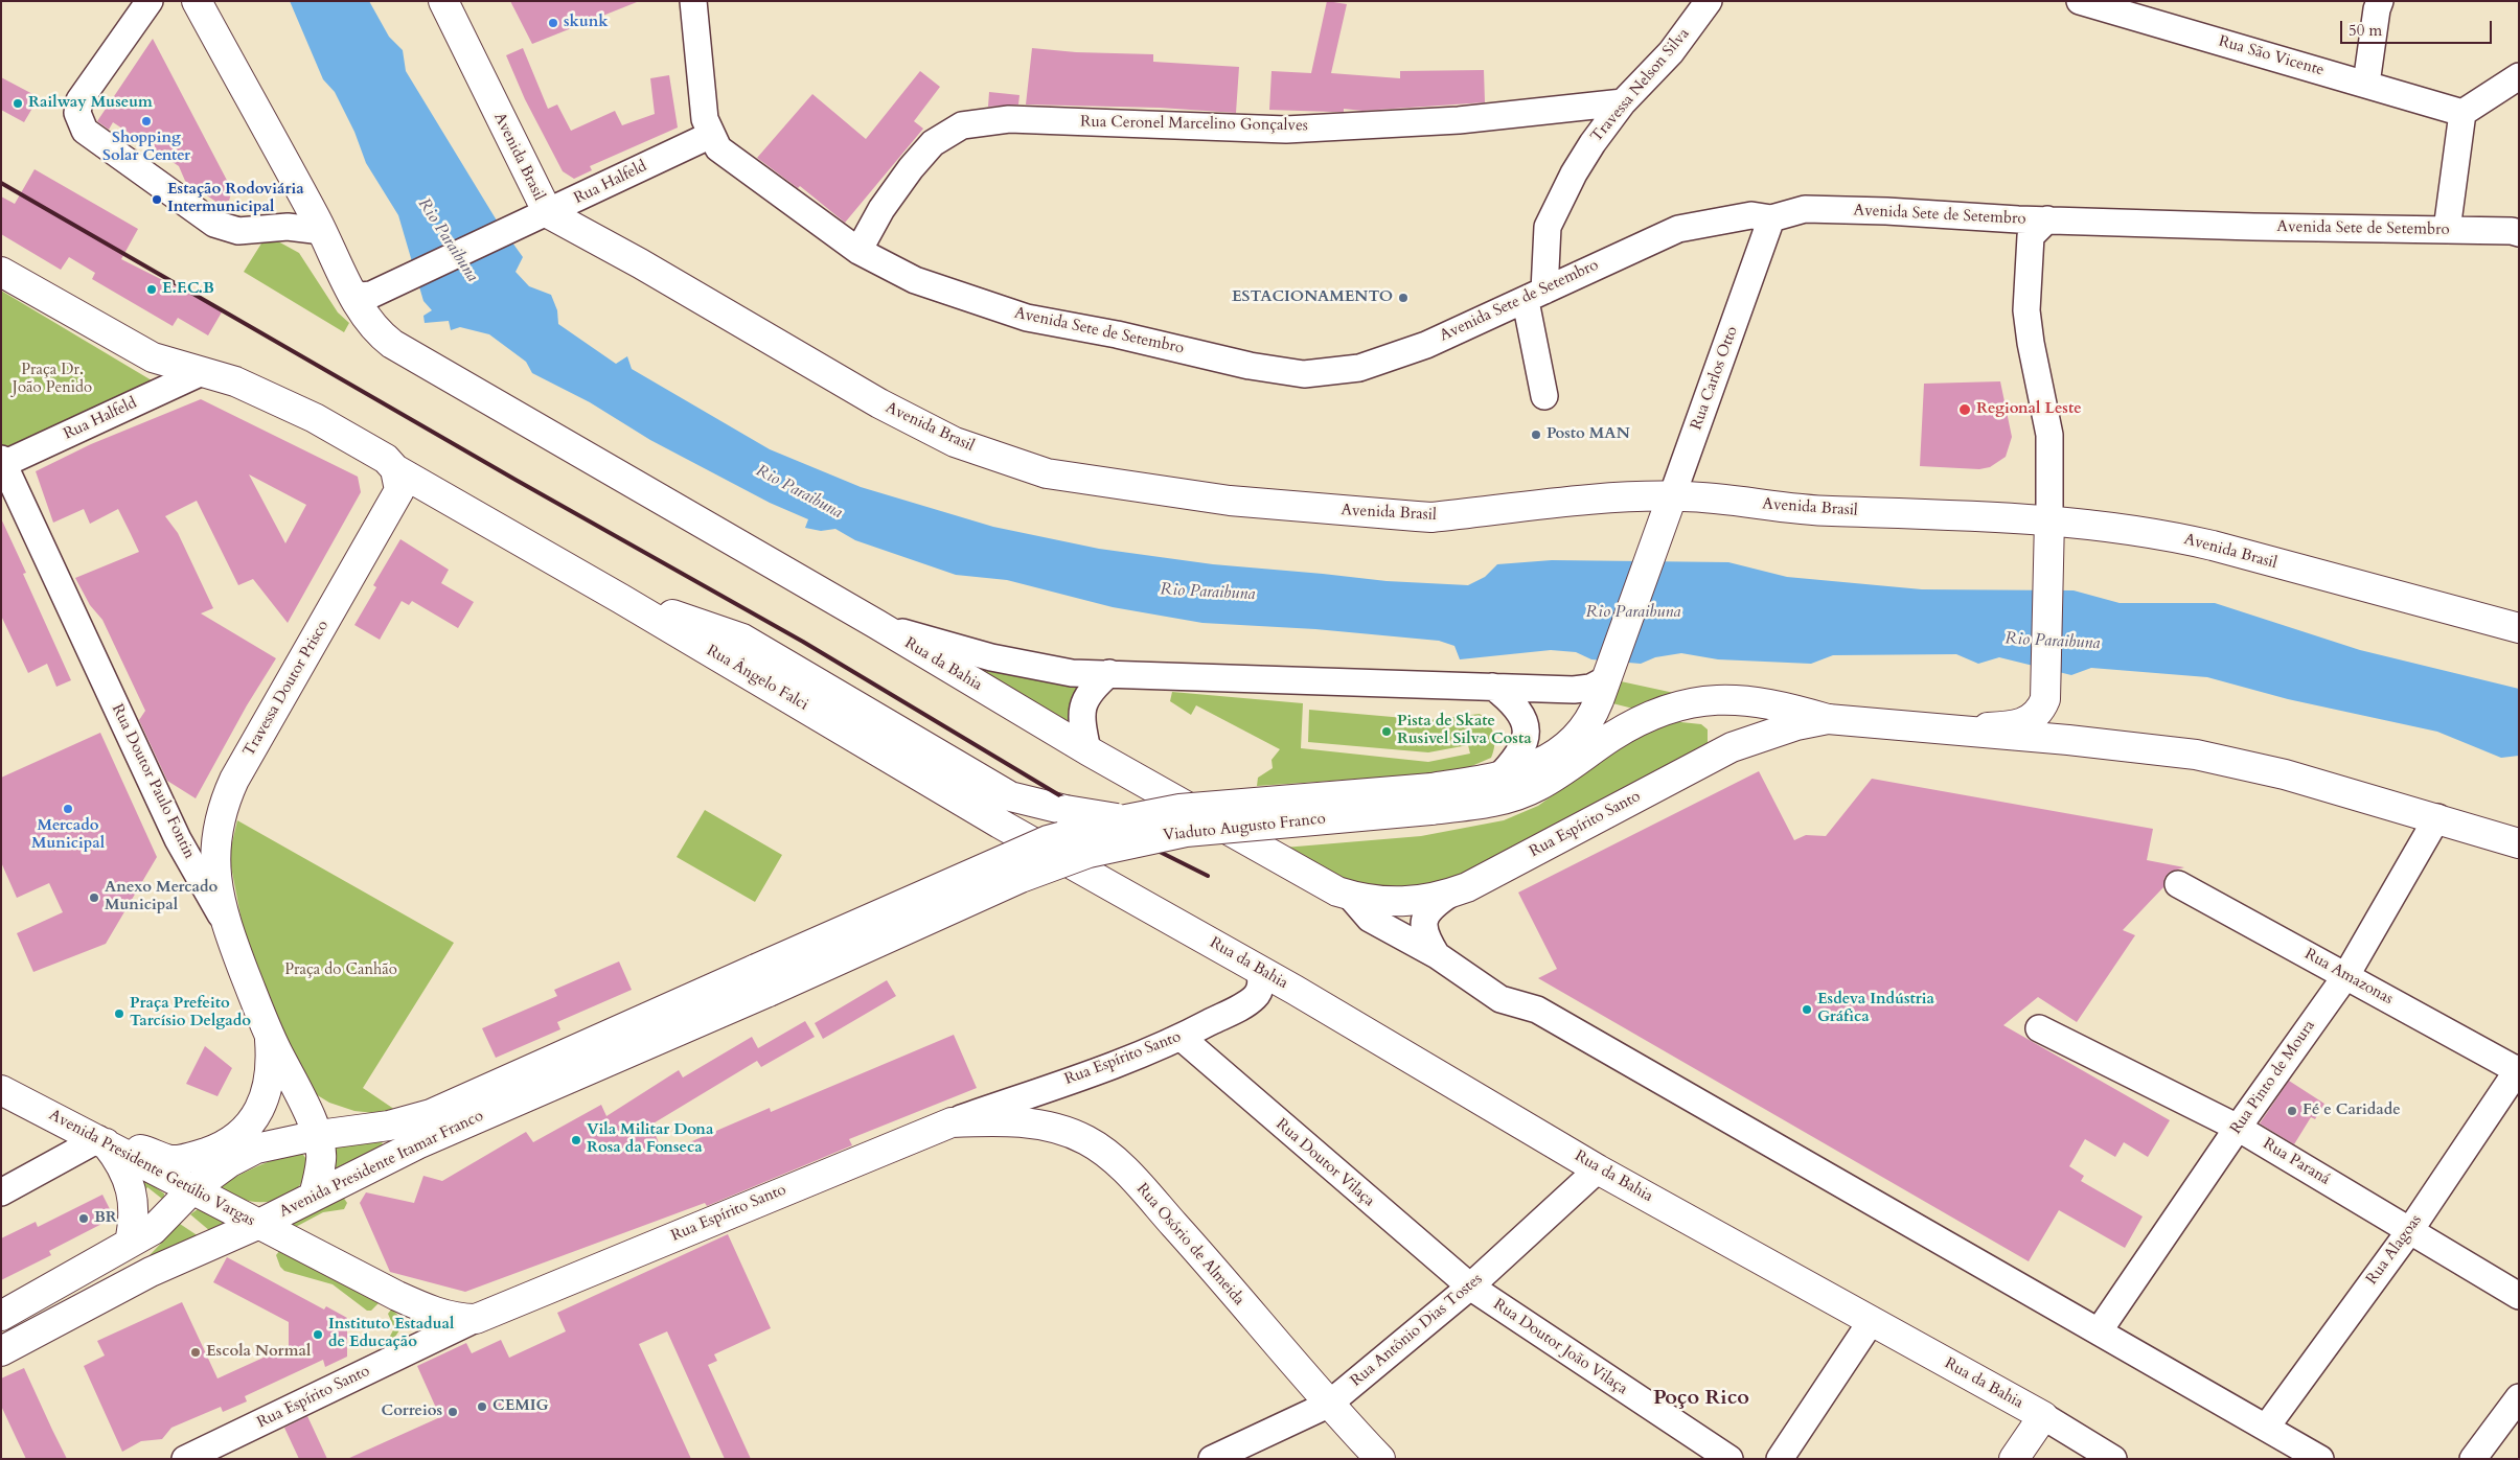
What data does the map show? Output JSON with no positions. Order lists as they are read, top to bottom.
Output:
{
  "streets": {
    "main road": [
      "Avenida Brasil",
      "Rua Carlos Otto",
      "Rua da Bahia",
      "Rua Ângelo Falci",
      "Travessa Doutor Prisco",
      "Rua Doutor Paulo Fontin",
      "Rua Espírito Santo",
      "Viaduto Augusto Franco",
      "Avenida Presidente Itamar Franco",
      "Avenida Presidente Getúlio Vargas",
      "Rua Osório de Almeida"
    ],
    "street": [
      "Rua São Vicente",
      "Travessa Nelson Silva",
      "Rua Ceronel Marcelino Gonçalves",
      "Rua Halfeld",
      "Avenida Sete de Setembro",
      "Rua Amazonas",
      "Rua Pinto de Moura",
      "Rua Paraná",
      "Rua Doutor Vilaça",
      "Rua Alagoas",
      "Rua Antônio Dias Tostes",
      "Rua Doutor João Vilaça"
    ]
  },
  "crossings": [
    ["Travessa Nelson Silva", "Rua Ceronel Marcelino Gonçalves"],
    ["Travessa Nelson Silva", "Avenida Sete de Setembro"],
    ["Rua Ceronel Marcelino Gonçalves", "Avenida Sete de Setembro"],
    ["Avenida Brasil", "Rua Halfeld"],
    ["Avenida Brasil", "Rua Carlos Otto"],
    ["Rua Halfeld", "Avenida Sete de Setembro"],
    ["Rua Halfeld", "Rua Ângelo Falci"],
    ["Rua Halfeld", "Rua Doutor Paulo Fontin"],
    ["Avenida Sete de Setembro", "Rua Carlos Otto"],
    ["Rua Carlos Otto", "Viaduto Augusto Franco"],
    ["Rua da Bahia", "Rua Ângelo Falci"],
    ["Rua da Bahia", "Rua Espírito Santo"],
    ["Rua da Bahia", "Rua Pinto de Moura"],
    ["Rua da Bahia", "Rua Alagoas"],
    ["Rua da Bahia", "Rua Antônio Dias Tostes"],
    ["Rua Ângelo Falci", "Travessa Doutor Prisco"],
    ["Travessa Doutor Prisco", "Rua Doutor Paulo Fontin"],
    ["Rua Doutor Paulo Fontin", "Avenida Presidente Itamar Franco"],
    ["Rua Espírito Santo", "Viaduto Augusto Franco"],
    ["Rua Espírito Santo", "Rua Doutor Vilaça"],
    ["Rua Espírito Santo", "Avenida Presidente Getúlio Vargas"],
    ["Rua Espírito Santo", "Rua Osório de Almeida"],
    ["Viaduto Augusto Franco", "Avenida Presidente Itamar Franco"],
    ["Rua Amazonas", "Rua Pinto de Moura"],
    ["Rua Amazonas", "Rua Alagoas"],
    ["Rua Pinto de Moura", "Rua Paraná"],
    ["Rua Paraná", "Rua Alagoas"],
    ["Rua Doutor Vilaça", "Rua Antônio Dias Tostes"],
    ["Rua Doutor Vilaça", "Rua Doutor João Vilaça"],
    ["Avenida Presidente Itamar Franco", "Avenida Presidente Getúlio Vargas"],
    ["Rua Osório de Almeida", "Rua Antônio Dias Tostes"],
    ["Rua Antônio Dias Tostes", "Rua Doutor João Vilaça"]
  ],
  "districts": ["Poço Rico"],
  "water": ["Rio Paraibuna"],
  "parks": ["Praça Dr. João Penido", "Praça do Canhão"],
  "places": [
    "skunk",
    "Railway Museum",
    "Shopping Solar Center",
    "Estação Rodoviária Intermunicipal",
    "E.F.C.B",
    "ESTACIONAMENTO",
    "Regional Leste",
    "Posto MAN",
    "Pista de Skate Rusivel Silva Costa",
    "Mercado Municipal",
    "Anexo Mercado Municipal",
    "Esdeva Indústria Gráfica",
    "Praça Prefeito Tarcísio Delgado",
    "Fé e Caridade",
    "Vila Militar Dona Rosa da Fonseca",
    "BR",
    "Instituto Estadual de Educação",
    "Escola Normal",
    "CEMIG",
    "Correios"
  ],
  "scale_bar": "50 m"
}
